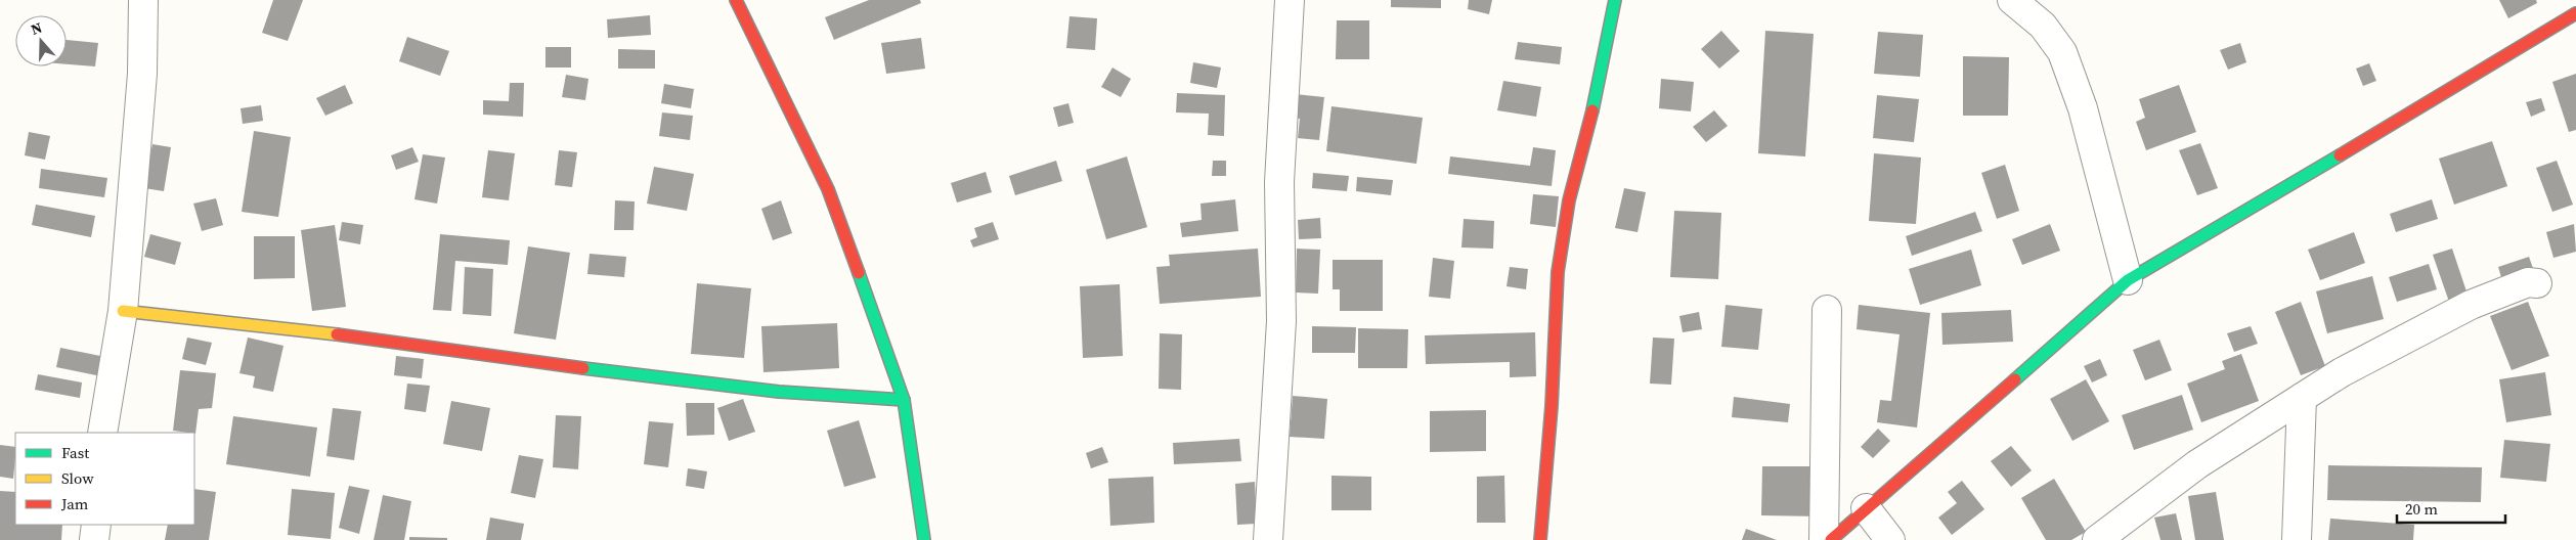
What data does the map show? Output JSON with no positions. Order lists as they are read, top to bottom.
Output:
{
  "legend": ["Fast", "Slow", "Jam"],
  "scale_bar": "20 m",
  "north": "top"
}
